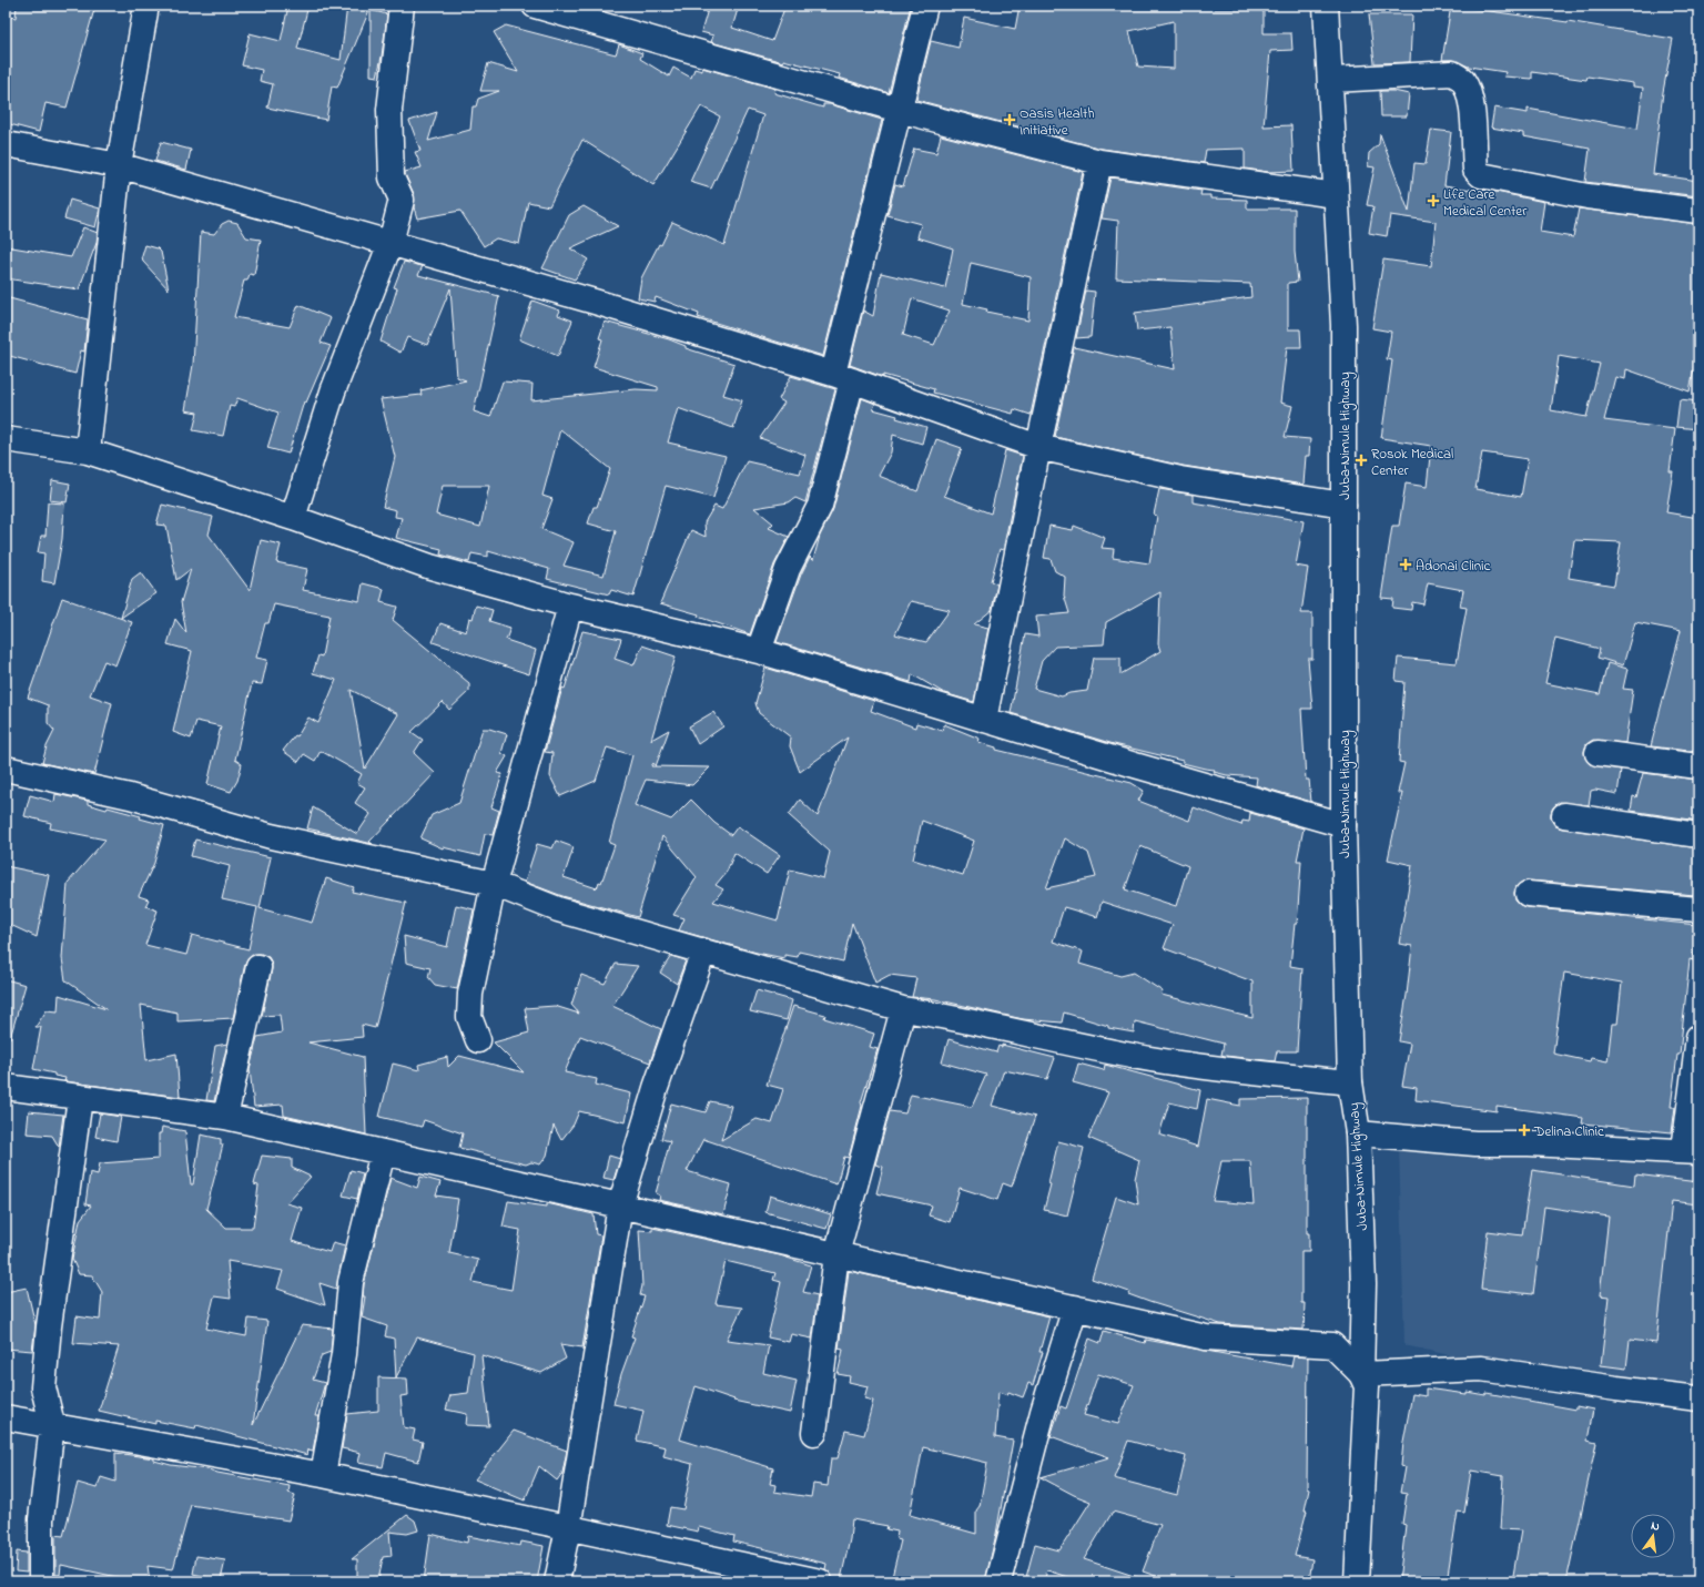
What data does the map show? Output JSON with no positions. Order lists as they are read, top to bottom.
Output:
{
  "streets": {
    "street": ["Juba–Nimule Highway"]
  },
  "places": {
    "health": [
      "Oasis Health Initiative",
      "Life Care Medical Center",
      "Rosok Medical Center",
      "Adonai Clinic",
      "Delina Clinic"
    ]
  },
  "north": "top"
}
